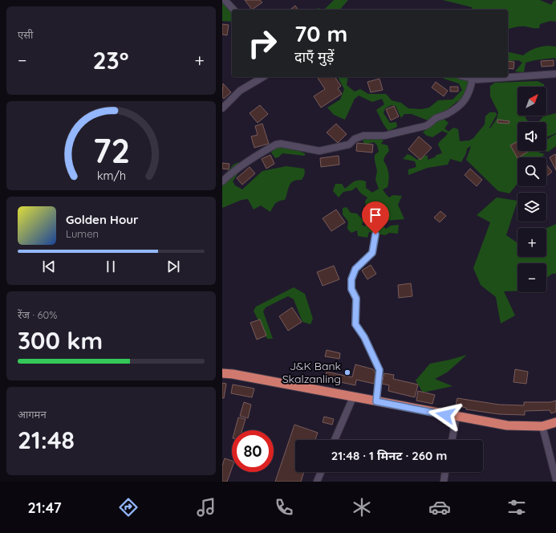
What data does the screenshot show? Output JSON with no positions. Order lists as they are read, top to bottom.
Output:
{
  "places": ["J&K Bank Skalzanling"],
  "north": "top right",
  "page": {
    "tile": [
      "एसी",
      ["रेंज · 60%", "300 km"],
      ["आगमन", "21:48"]
    ],
    "turn": ["70 m", "दाएँ मुड़ें"],
    "heat": ["−", "23°", "+"],
    "map_buttons": ["+", "−"],
    "song": ["Golden Hour", "Lumen"],
    "limit": "80",
    "trip": "21:48 · 1 मिनट · 260 m",
    "tabs": "21:47",
    "gauge": ["72", "km/h"]
  }
}
